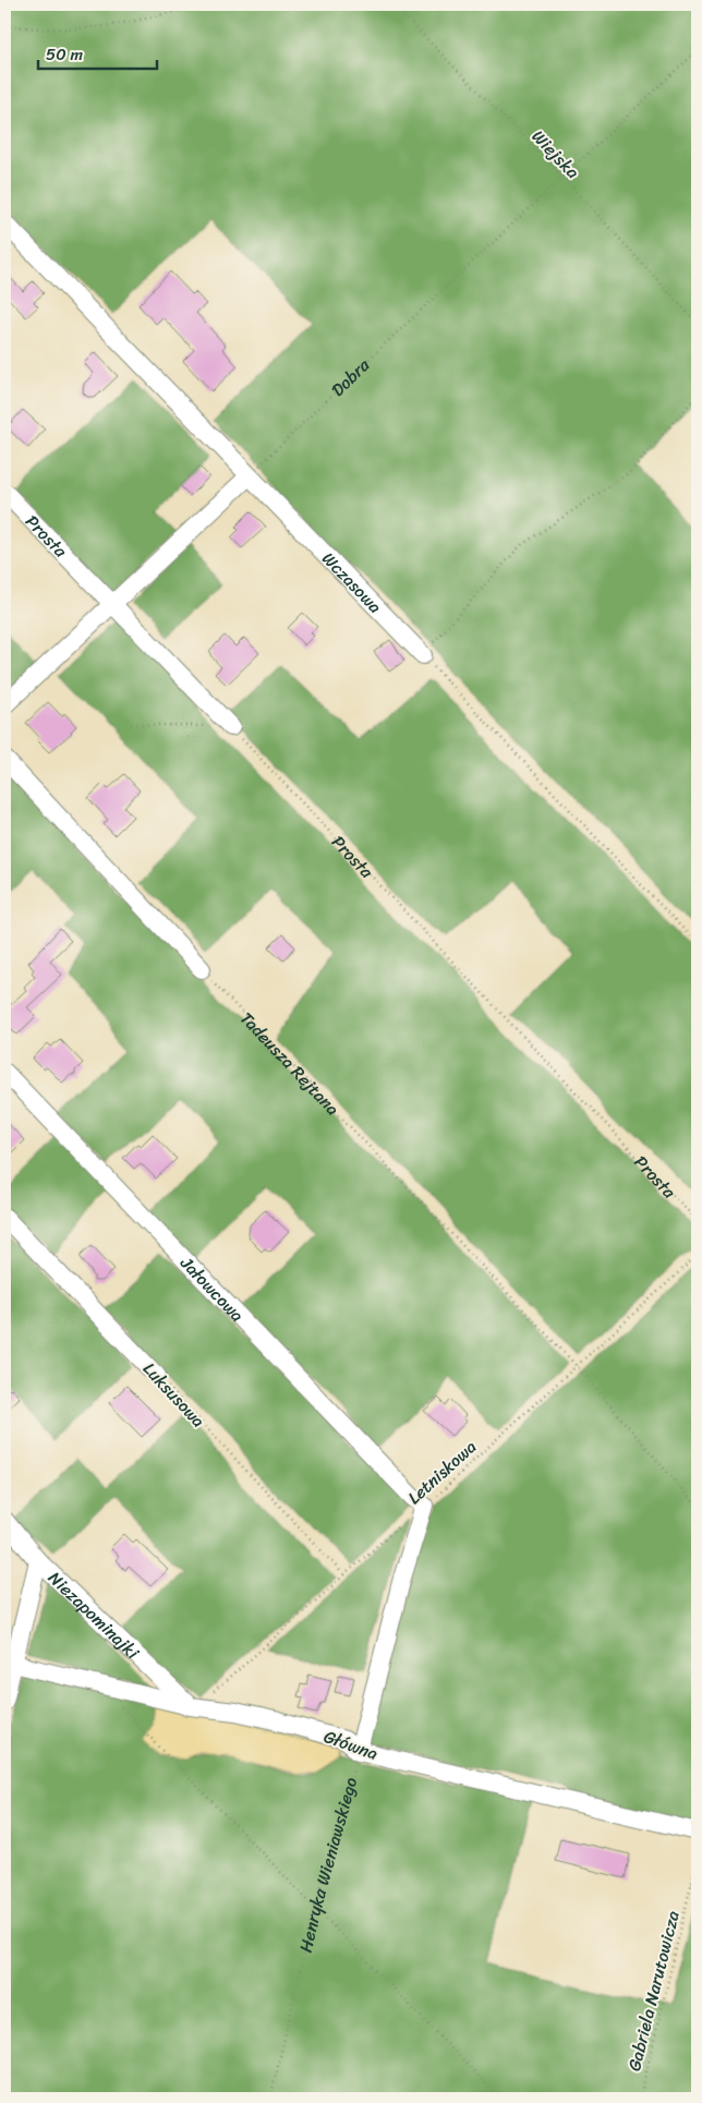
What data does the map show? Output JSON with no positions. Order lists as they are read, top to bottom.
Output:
{
  "streets": {
    "street": [
      "Prosta",
      "Wczasowa",
      "Jałowcowa",
      "Luksusowa",
      "Niezapominajki",
      "Główna"
    ],
    "path": [
      "Wiejska",
      "Dobra",
      "Tadeusza Rejtana",
      "Letniskowa",
      "Henryka Wieniawskiego",
      "Gabriela Narutowicza"
    ]
  },
  "crossings": [
    ["Wiejska", "Dobra"],
    ["Dobra", "Wczasowa"],
    ["Tadeusza Rejtana", "Letniskowa"],
    ["Jałowcowa", "Letniskowa"],
    ["Luksusowa", "Letniskowa"],
    ["Letniskowa", "Niezapominajki"],
    ["Letniskowa", "Główna"],
    ["Niezapominajki", "Główna"],
    ["Główna", "Henryka Wieniawskiego"]
  ],
  "scale_bar": "50 m"
}
